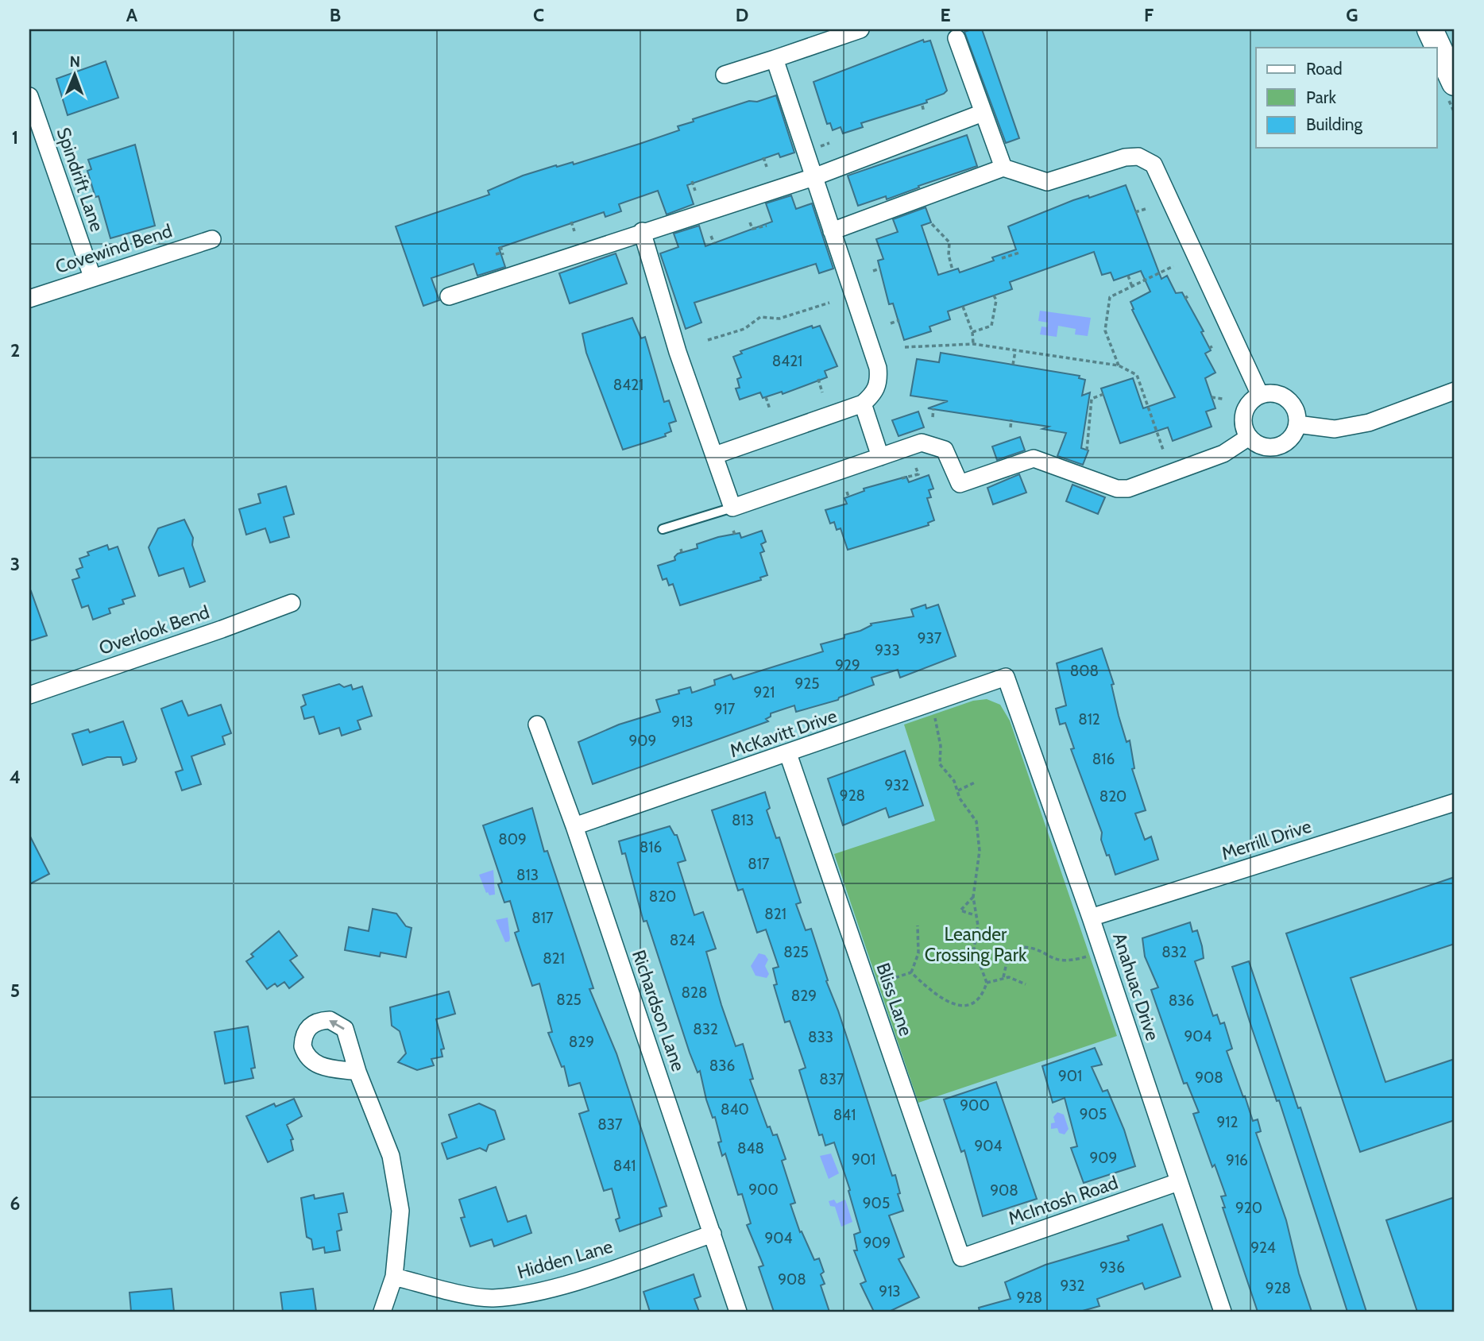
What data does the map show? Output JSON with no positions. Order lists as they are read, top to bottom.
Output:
{
  "streets": {
    "street": [
      "Spindrift Lane",
      "Covewind Bend",
      "Overlook Bend",
      "McKavitt Drive",
      "Merrill Drive",
      "Anahuac Drive",
      "Bliss Lane",
      "Richardson Lane",
      "McIntosh Road",
      "Hidden Lane"
    ]
  },
  "crossings": [
    ["Spindrift Lane", "Covewind Bend"],
    ["McKavitt Drive", "Anahuac Drive"],
    ["McKavitt Drive", "Bliss Lane"],
    ["McKavitt Drive", "Richardson Lane"],
    ["Merrill Drive", "Anahuac Drive"],
    ["Anahuac Drive", "McIntosh Road"],
    ["Bliss Lane", "McIntosh Road"],
    ["Richardson Lane", "Hidden Lane"]
  ],
  "parks": ["Leander Crossing Park"],
  "house_numbers": [
    "8421",
    "8421",
    "937",
    "933",
    "929",
    "808",
    "925",
    "921",
    "917",
    "812",
    "913",
    "909",
    "816",
    "932",
    "928",
    "820",
    "813",
    "809",
    "816",
    "817",
    "813",
    "820",
    "821",
    "817",
    "824",
    "825",
    "832",
    "821",
    "828",
    "829",
    "825",
    "836",
    "832",
    "904",
    "833",
    "829",
    "836",
    "901",
    "908",
    "837",
    "900",
    "840",
    "905",
    "841",
    "912",
    "837",
    "904",
    "848",
    "909",
    "901",
    "916",
    "841",
    "900",
    "908",
    "905",
    "920",
    "904",
    "909",
    "924",
    "936",
    "908",
    "932",
    "928",
    "913",
    "928"
  ],
  "legend": ["Road", "Park", "Building"],
  "north": "top",
  "grid": {
    "columns": [
      "A",
      "B",
      "C",
      "D",
      "E",
      "F",
      "G"
    ],
    "rows": [
      "1",
      "2",
      "3",
      "4",
      "5",
      "6"
    ]
  }
}
